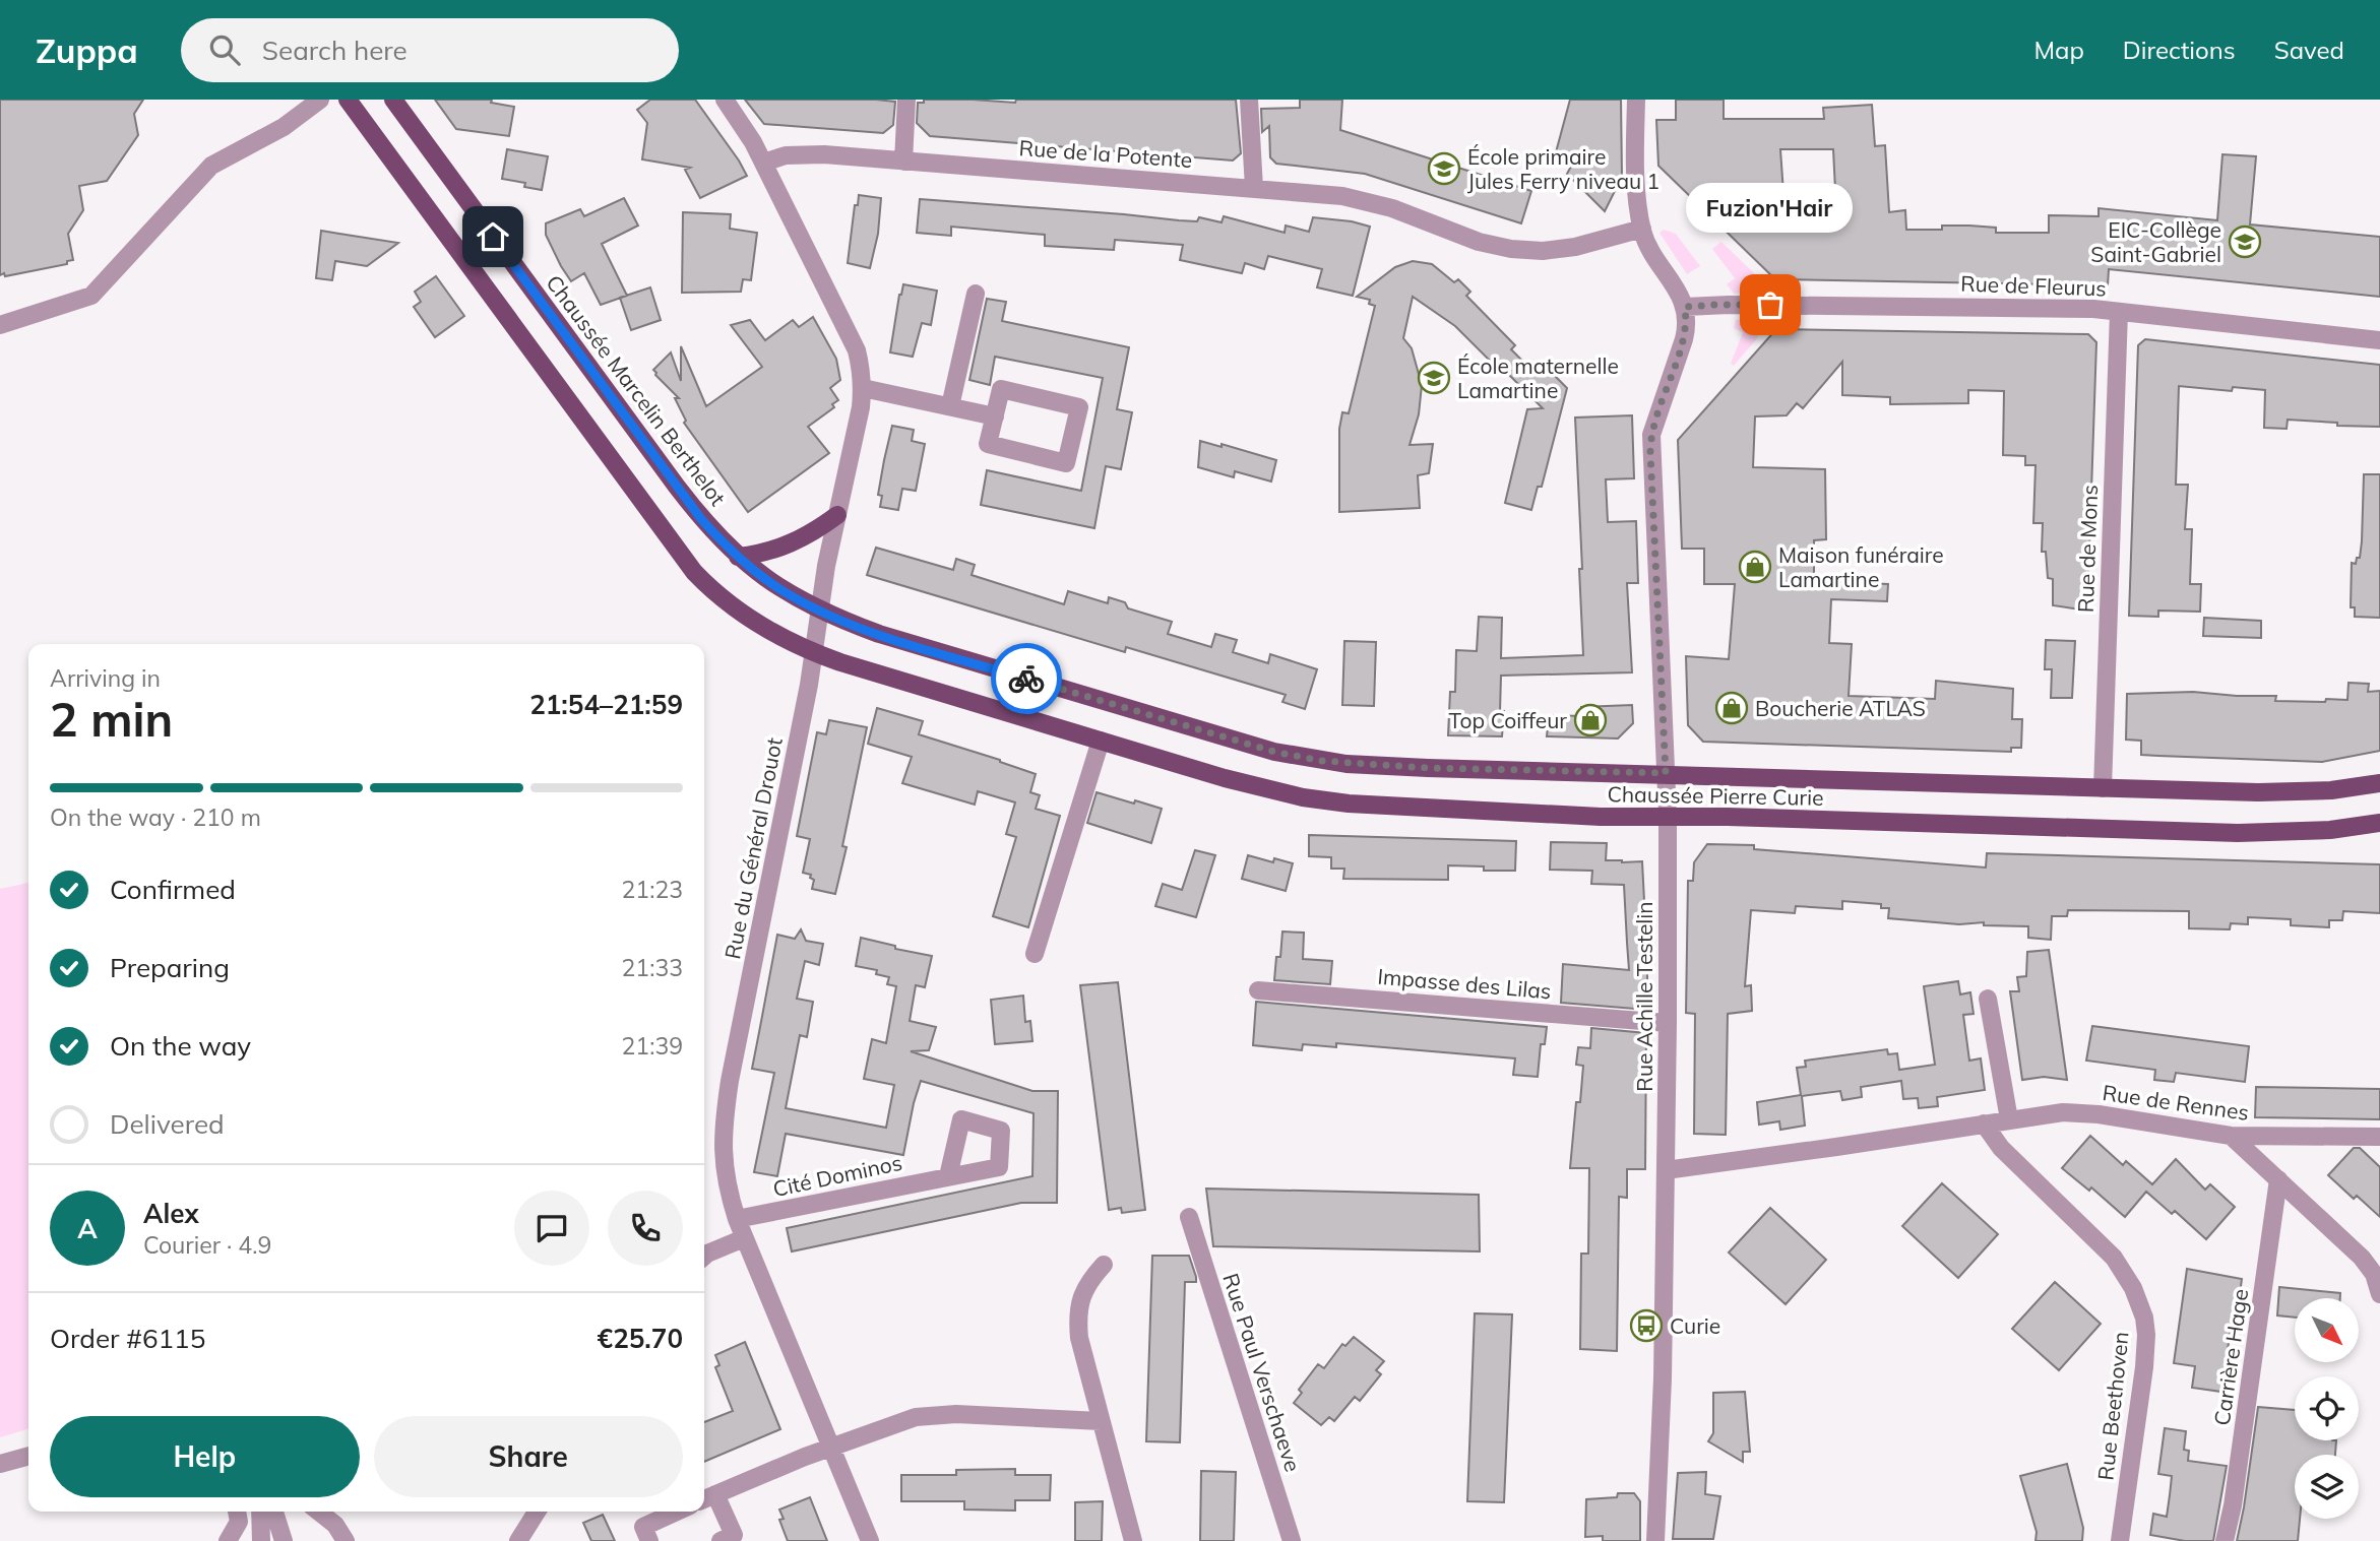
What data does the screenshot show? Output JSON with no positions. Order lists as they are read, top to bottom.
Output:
{
  "streets": {
    "main road": ["Chaussée Marcelin Berthelot", "Chaussée Pierre Curie"],
    "street": [
      "Rue de la Potente",
      "Rue de Fleurus",
      "Rue de Mons",
      "Rue du Général Drouot",
      "Impasse des Lilas",
      "Rue Achille Testelin",
      "Rue de Rennes",
      "Cité Dominos",
      "Carrière Hage",
      "Rue Paul Verschaeve",
      "Rue Beethoven"
    ]
  },
  "crossings": [
    ["Rue de la Potente", "Rue du Général Drouot"],
    ["Rue de Fleurus", "Rue de Mons"],
    ["Rue de Fleurus", "Rue Achille Testelin"],
    ["Chaussée Marcelin Berthelot", "Chaussée Pierre Curie"],
    ["Chaussée Marcelin Berthelot", "Rue du Général Drouot"],
    ["Rue de Mons", "Chaussée Pierre Curie"],
    ["Chaussée Pierre Curie", "Rue du Général Drouot"],
    ["Chaussée Pierre Curie", "Rue Achille Testelin"],
    ["Rue du Général Drouot", "Cité Dominos"],
    ["Impasse des Lilas", "Rue Achille Testelin"],
    ["Rue Achille Testelin", "Rue de Rennes"],
    ["Rue de Rennes", "Rue Beethoven"]
  ],
  "places": {
    "school or university": ["École primaire Jules Ferry niveau 1", "EIC-Collège Saint-Gabriel", "École maternelle Lamartine"],
    "other": ["Fuzion'Hair"],
    "shop": ["Maison funéraire Lamartine", "Boucherie ATLAS", "Top Coiffeur"],
    "bus stop": ["Curie"]
  },
  "north": "bottom right",
  "page": {
    "header": "Zuppa",
    "search": "Search here",
    "nav": ["Map", "Directions", "Saved"],
    "bubble": "Fuzion'Hair",
    "heading": ["2 min", "Arriving in", "21:54–21:59"],
    "panel": [
      "Alex",
      "Courier · 4.9",
      "Order #6115",
      "€25.70"
    ],
    "bar": "On the way · 210 m",
    "list": [
      ["Confirmed", "21:23"],
      ["Preparing", "21:33"],
      ["On the way", "21:39"],
      "Delivered"
    ],
    "round": "A",
    "buttons": ["Help", "Share"]
  }
}
